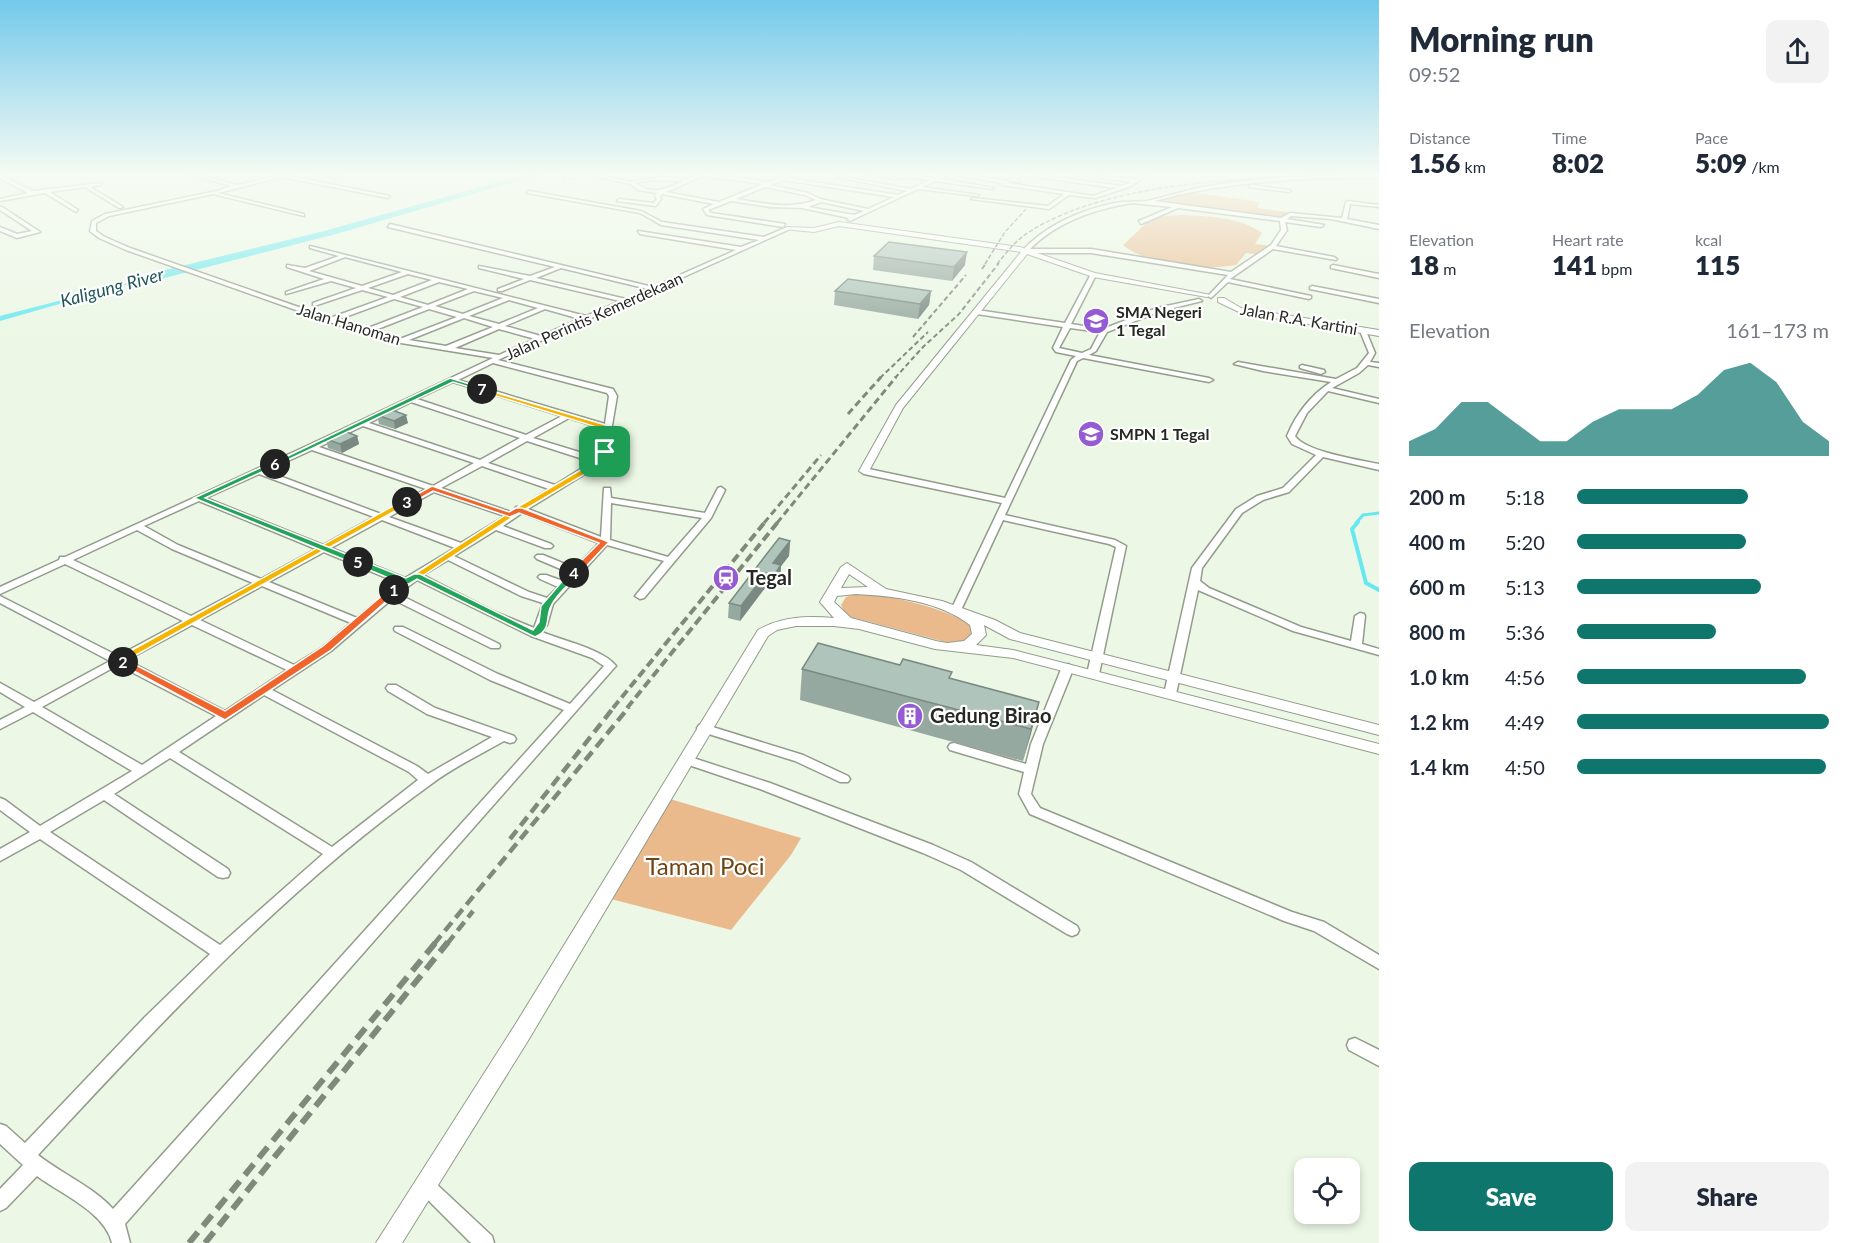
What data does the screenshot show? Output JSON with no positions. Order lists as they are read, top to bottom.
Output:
{
  "streets": {
    "street": ["Jalan Perintis Kemerdekaan", "Jalan R.A. Kartini", "Jalan Hanoman"]
  },
  "crossings": [
    ["Jalan Perintis Kemerdekaan", "Jalan R.A. Kartini"],
    ["Jalan Perintis Kemerdekaan", "Jalan Hanoman"]
  ],
  "water": ["Kaligung River"],
  "parks": ["Taman Poci"],
  "places": {
    "school or university": ["SMA Negeri 1 Tegal", "SMPN 1 Tegal"],
    "station": ["Tegal"],
    "building": ["Gedung Birao"]
  },
  "page": {
    "heading": ["Morning run", "09:52"],
    "stats": [
      ["Distance", "1.56 km"],
      ["Time", "8:02"],
      ["Pace", "5:09 /km"],
      ["Elevation", "18 m"],
      ["Heart rate", "141 bpm"],
      ["kcal", "115"]
    ],
    "chart": ["Elevation", "161–173 m"],
    "pins": [
      "7",
      "6",
      "3",
      "5",
      "4",
      "1",
      "2"
    ],
    "list": [
      {
        "name": "200 m",
        "note": "5:18"
      },
      {
        "name": "400 m",
        "note": "5:20"
      },
      {
        "name": "600 m",
        "note": "5:13"
      },
      {
        "name": "800 m",
        "note": "5:36"
      },
      {
        "name": "1.0 km",
        "note": "4:56"
      },
      {
        "name": "1.2 km",
        "note": "4:49"
      },
      {
        "name": "1.4 km",
        "note": "4:50"
      }
    ],
    "buttons": ["Save", "Share"]
  }
}
